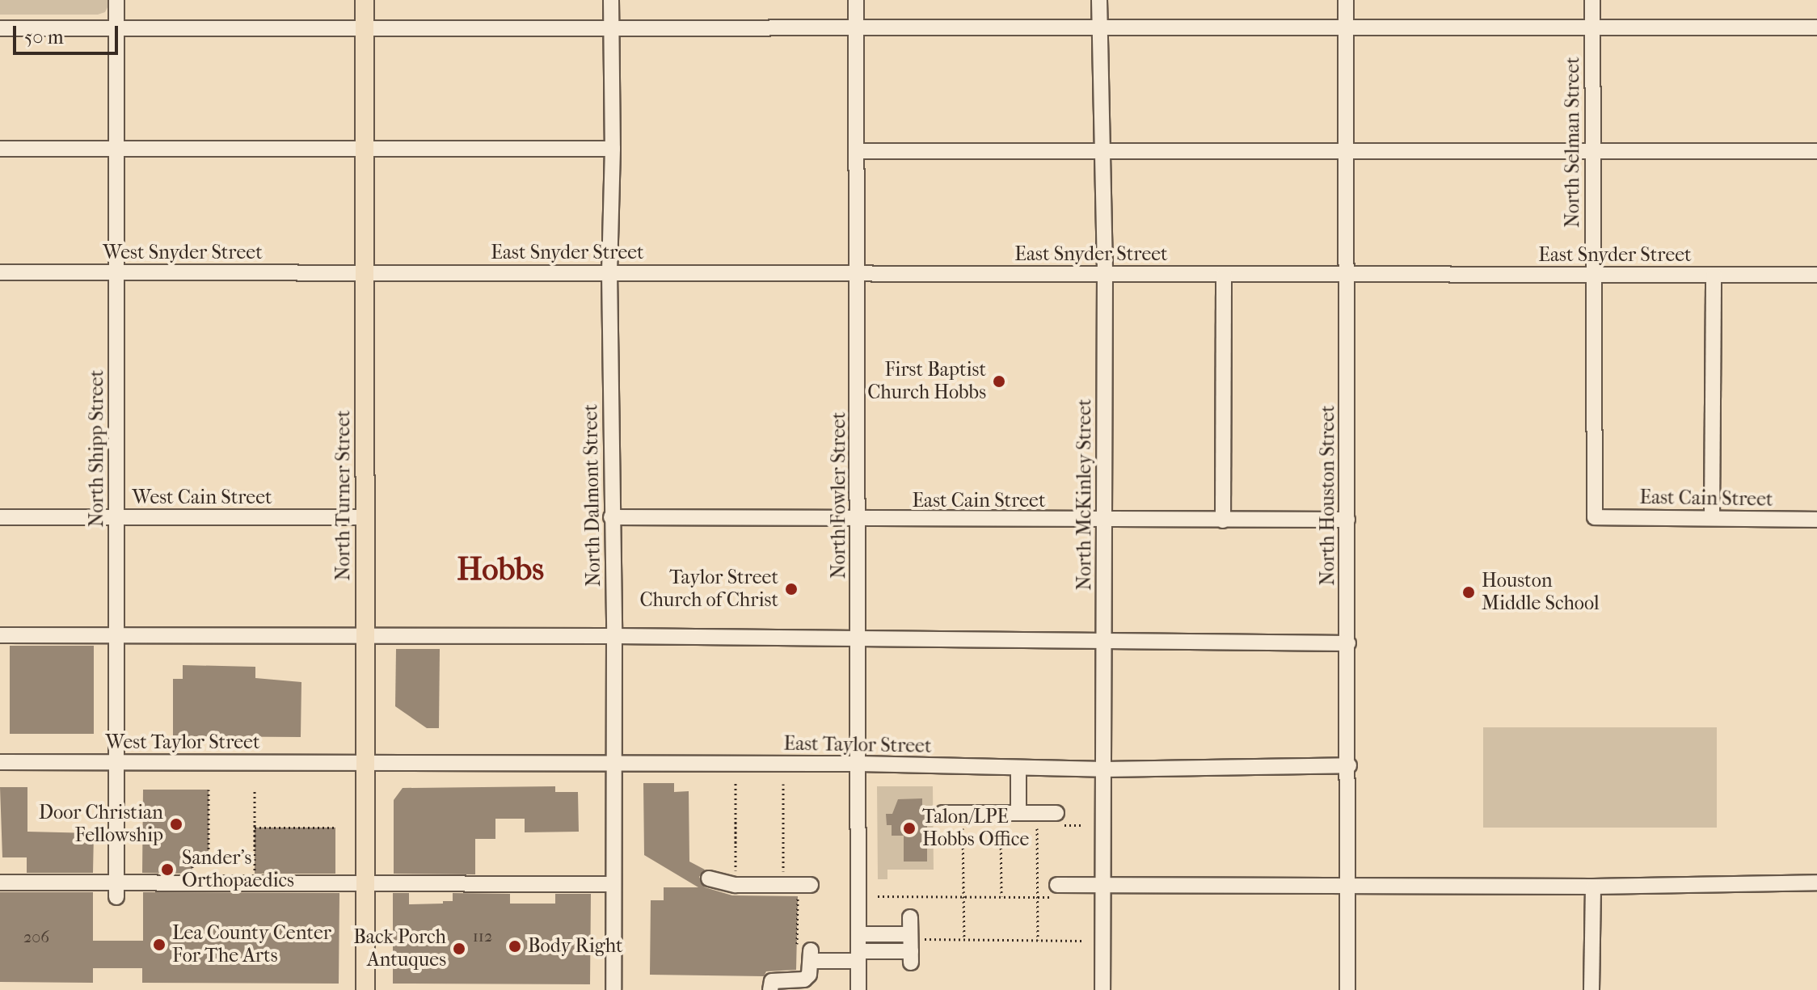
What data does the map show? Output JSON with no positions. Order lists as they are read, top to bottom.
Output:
{
  "streets": {
    "main road": ["North Turner Street"],
    "street": [
      "North Selman Street",
      "West Snyder Street",
      "East Snyder Street",
      "North Shipp Street",
      "North McKinley Street",
      "North Dalmont Street",
      "North Fowler Street",
      "North Houston Street",
      "West Cain Street",
      "East Cain Street",
      "West Taylor Street",
      "East Taylor Street"
    ]
  },
  "crossings": [
    ["North Selman Street", "East Snyder Street"],
    ["North Selman Street", "East Cain Street"],
    ["West Snyder Street", "East Snyder Street"],
    ["West Snyder Street", "North Shipp Street"],
    ["West Snyder Street", "North Turner Street"],
    ["East Snyder Street", "North McKinley Street"],
    ["East Snyder Street", "North Turner Street"],
    ["East Snyder Street", "North Dalmont Street"],
    ["East Snyder Street", "North Fowler Street"],
    ["East Snyder Street", "North Houston Street"],
    ["North Shipp Street", "West Cain Street"],
    ["North Shipp Street", "West Taylor Street"],
    ["North McKinley Street", "East Cain Street"],
    ["North McKinley Street", "East Taylor Street"],
    ["North Turner Street", "West Cain Street"],
    ["North Turner Street", "West Taylor Street"],
    ["North Turner Street", "East Taylor Street"],
    ["North Dalmont Street", "East Cain Street"],
    ["North Dalmont Street", "East Taylor Street"],
    ["North Fowler Street", "East Cain Street"],
    ["North Fowler Street", "East Taylor Street"],
    ["North Houston Street", "East Cain Street"],
    ["North Houston Street", "East Taylor Street"],
    ["West Taylor Street", "East Taylor Street"]
  ],
  "districts": ["Hobbs"],
  "places": [
    "First Baptist Church Hobbs",
    "Taylor Street Church of Christ",
    "Houston Middle School",
    "Door Christian Fellowship",
    "Talon/LPE Hobbs Office",
    "Sander's Orthopaedics",
    "Lea County Center For The Arts",
    "Body Right",
    "Back Porch Antuques"
  ],
  "house_numbers": ["112", "206"],
  "scale_bar": "50 m"
}
